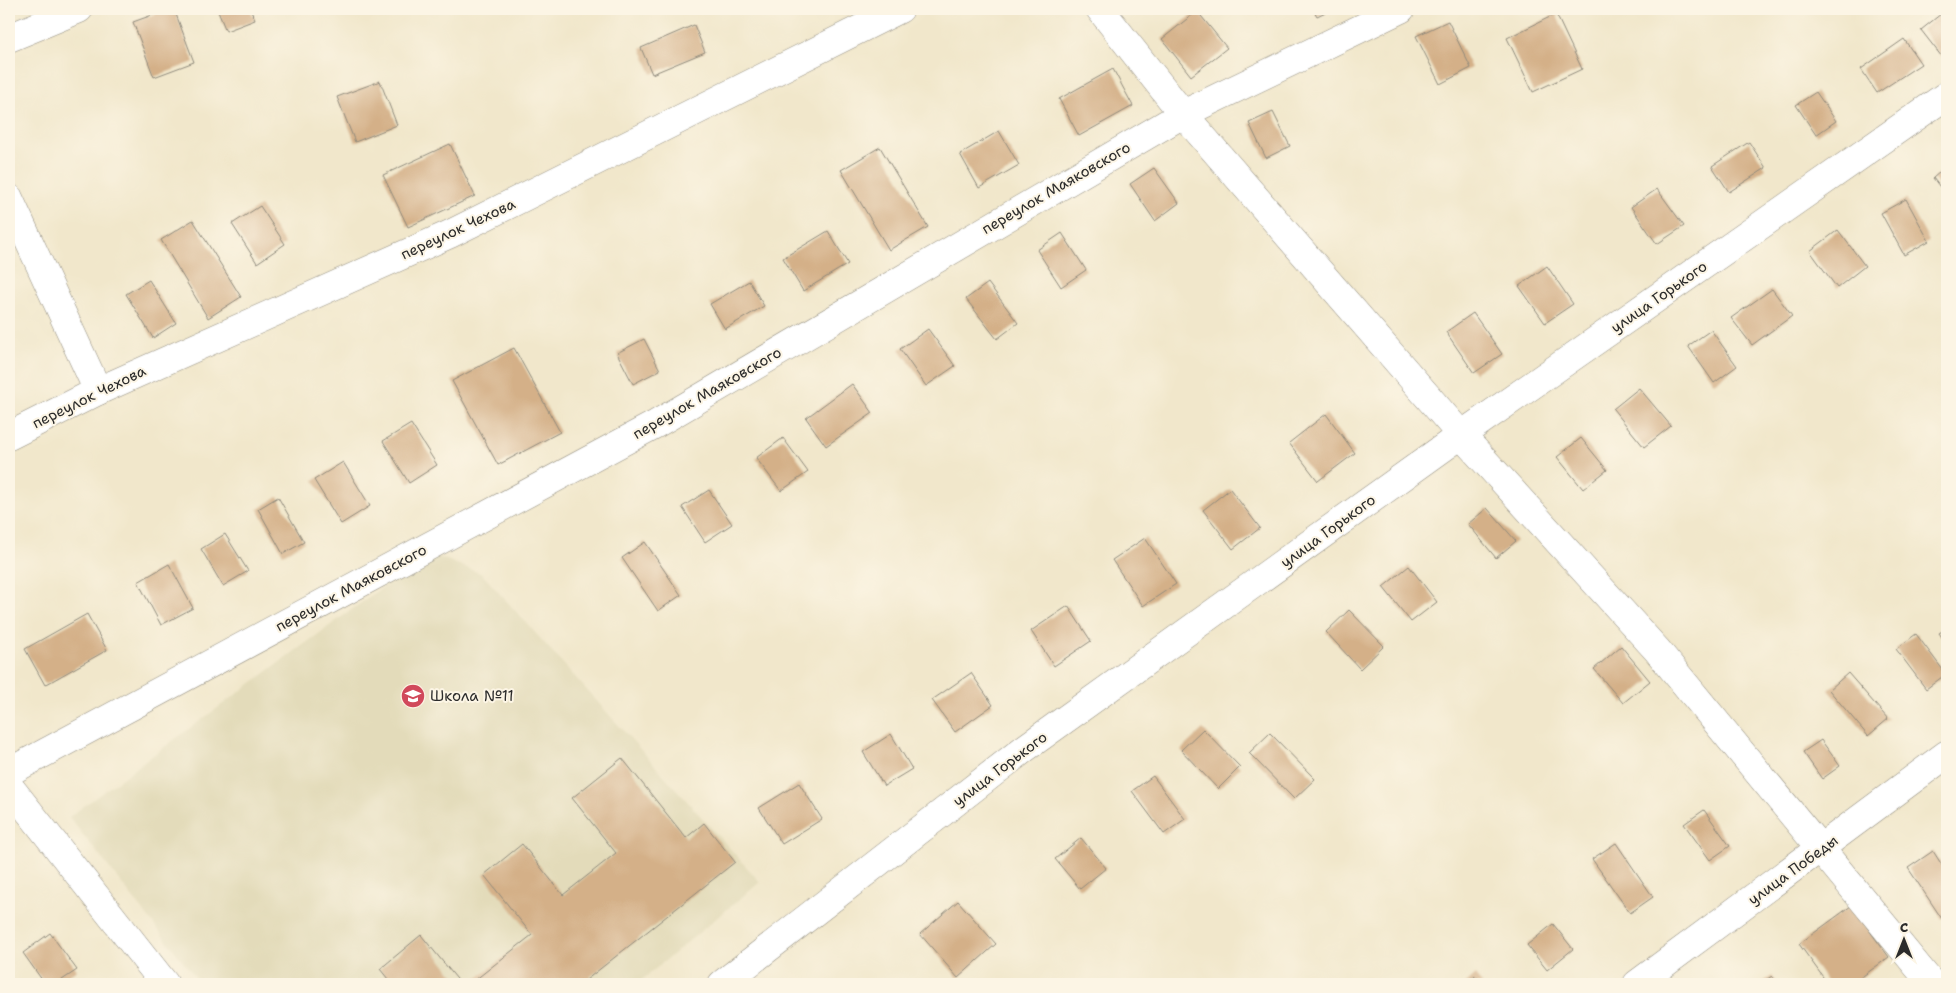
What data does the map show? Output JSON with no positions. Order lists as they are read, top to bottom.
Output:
{
  "streets": {
    "street": [
      "переулок Маяковского",
      "переулок Чехова",
      "улица Горького",
      "улица Победы"
    ]
  },
  "places": {
    "school or university": ["Школа №11"]
  },
  "north": "top"
}
